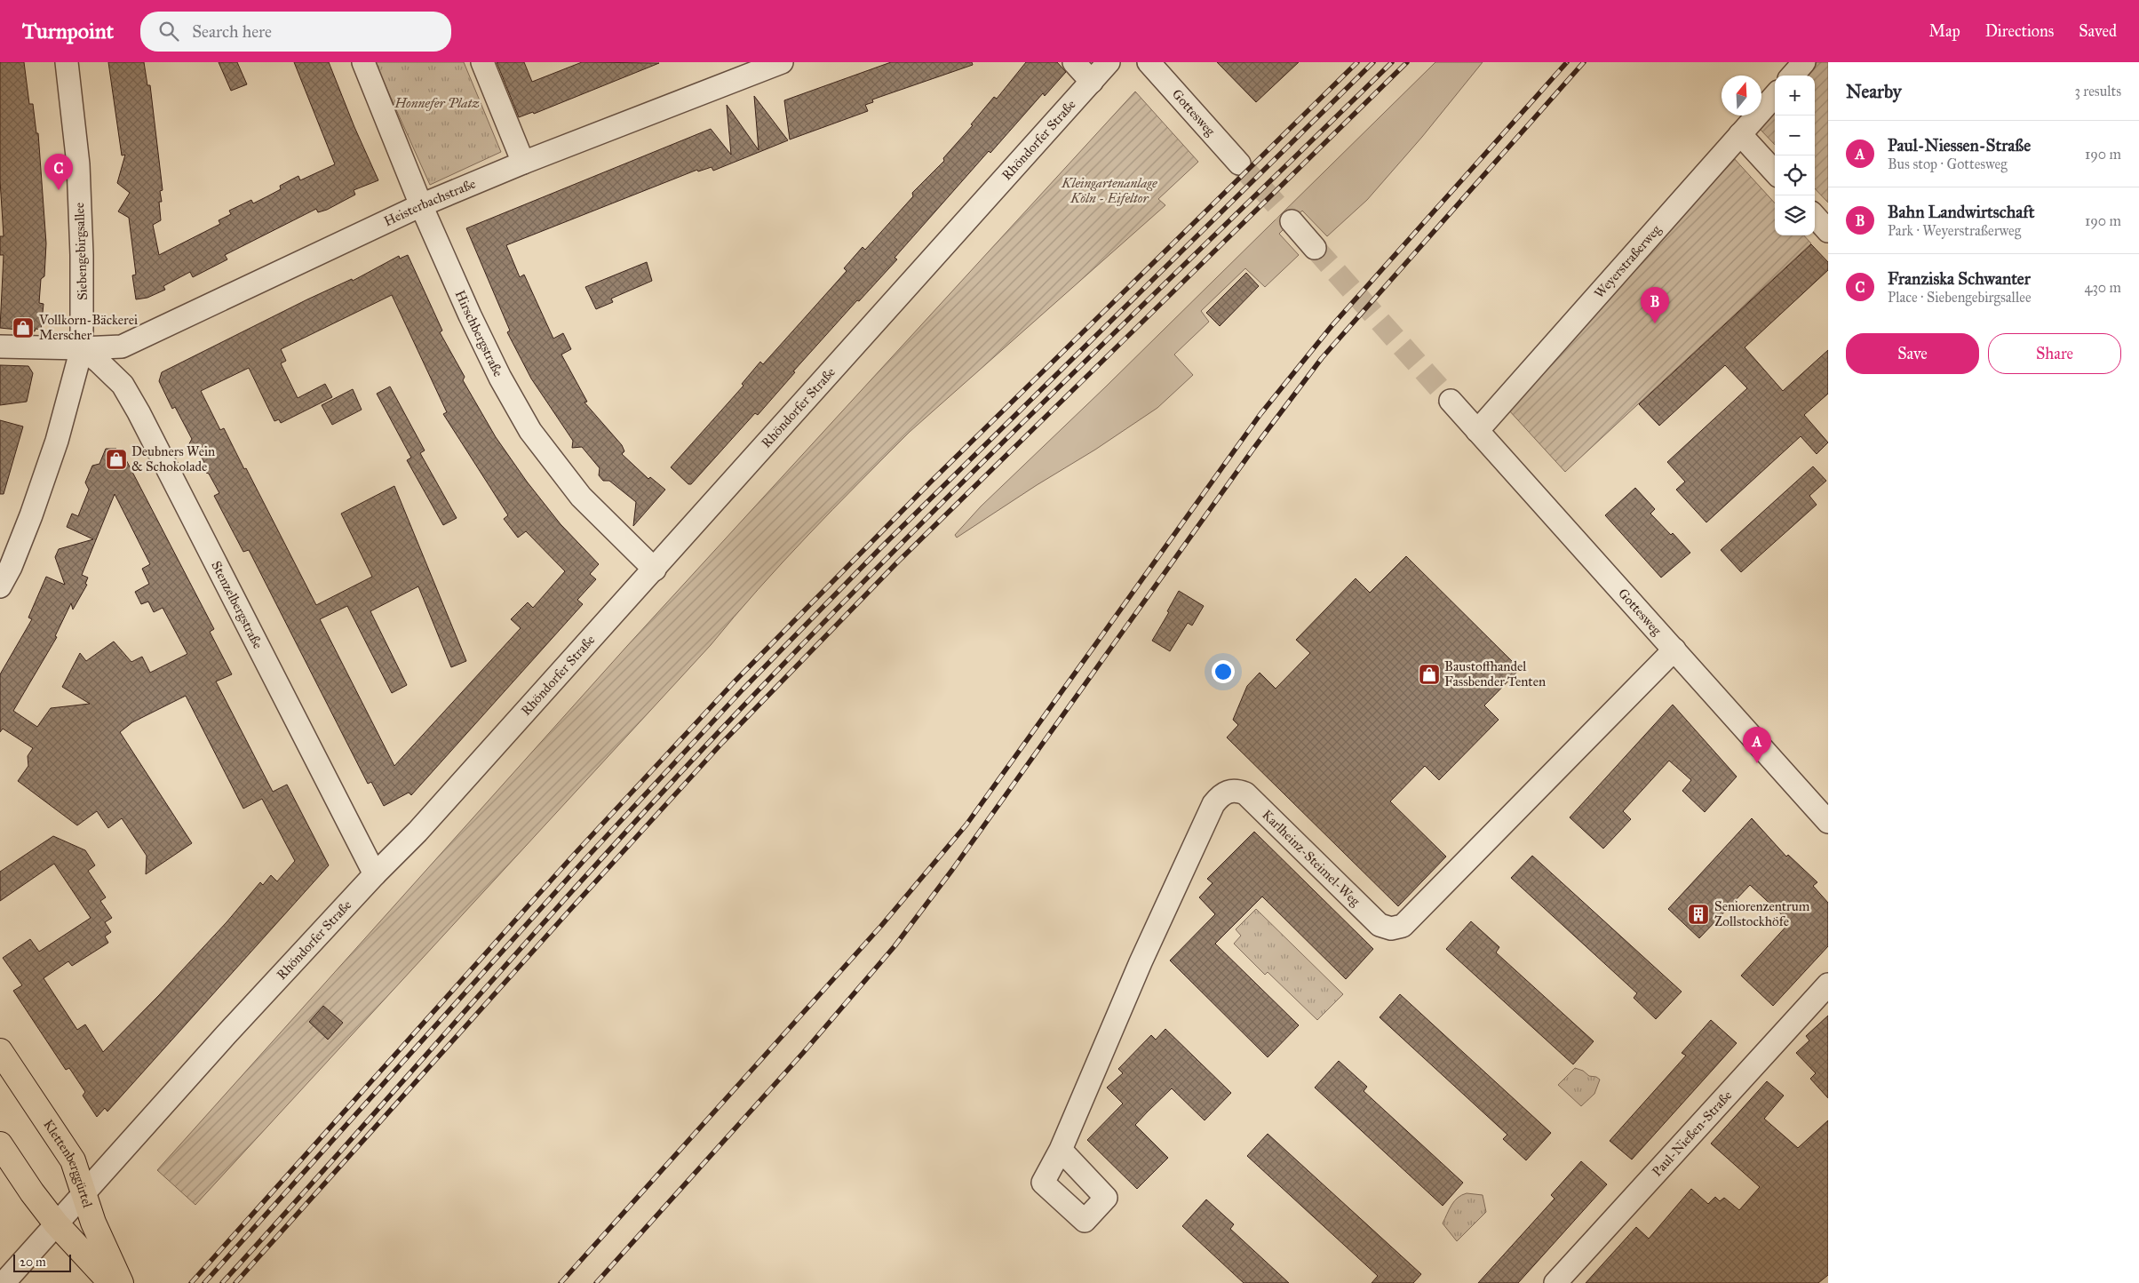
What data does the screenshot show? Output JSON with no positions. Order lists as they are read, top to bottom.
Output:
{
  "streets": {
    "main road": ["Klettenberggürtel"],
    "street": [
      "Gottesweg",
      "Rhöndorfer Straße",
      "Heisterbachstraße",
      "Siebengebirgsallee",
      "Weyerstraßerweg",
      "Hirschbergstraße",
      "Stenzelbergstraße",
      "Karlheinz-Steimel-Weg",
      "Paul-Nießen-Straße"
    ]
  },
  "crossings": [
    ["Gottesweg", "Weyerstraßerweg"],
    ["Gottesweg", "Karlheinz-Steimel-Weg"],
    ["Rhöndorfer Straße", "Hirschbergstraße"],
    ["Rhöndorfer Straße", "Stenzelbergstraße"],
    ["Rhöndorfer Straße", "Klettenberggürtel"],
    ["Heisterbachstraße", "Siebengebirgsallee"],
    ["Heisterbachstraße", "Hirschbergstraße"],
    ["Heisterbachstraße", "Stenzelbergstraße"],
    ["Siebengebirgsallee", "Stenzelbergstraße"]
  ],
  "parks": ["Honnefer Platz", "Kleingartenanlage Köln - Eifeltor"],
  "places": {
    "shop": ["Vollkorn-Bäckerei Merscher", "Deubners Wein & Schokolade", "Baustoffhandel Fassbender Tenten"],
    "building": ["Seniorenzentrum Zollstockhöfe"]
  },
  "scale_bar": "20 m",
  "north": "top",
  "page": {
    "header": "Turnpoint",
    "search": "Search here",
    "nav": ["Map", "Directions", "Saved"],
    "heading": ["Nearby", "3 results"],
    "map_buttons": ["+", "−"],
    "list": [
      {
        "mark": "A",
        "name": "Paul-Niessen-Straße",
        "note": "Bus stop · Gottesweg",
        "value": "190 m"
      },
      {
        "mark": "B",
        "name": "Bahn Landwirtschaft",
        "note": "Park · Weyerstraßerweg",
        "value": "190 m"
      },
      {
        "mark": "C",
        "name": "Franziska Schwanter",
        "note": "Place · Siebengebirgsallee",
        "value": "430 m"
      }
    ],
    "pins": ["C", "B", "A"],
    "buttons": ["Save", "Share"],
    "scale": "20 m"
  }
}
